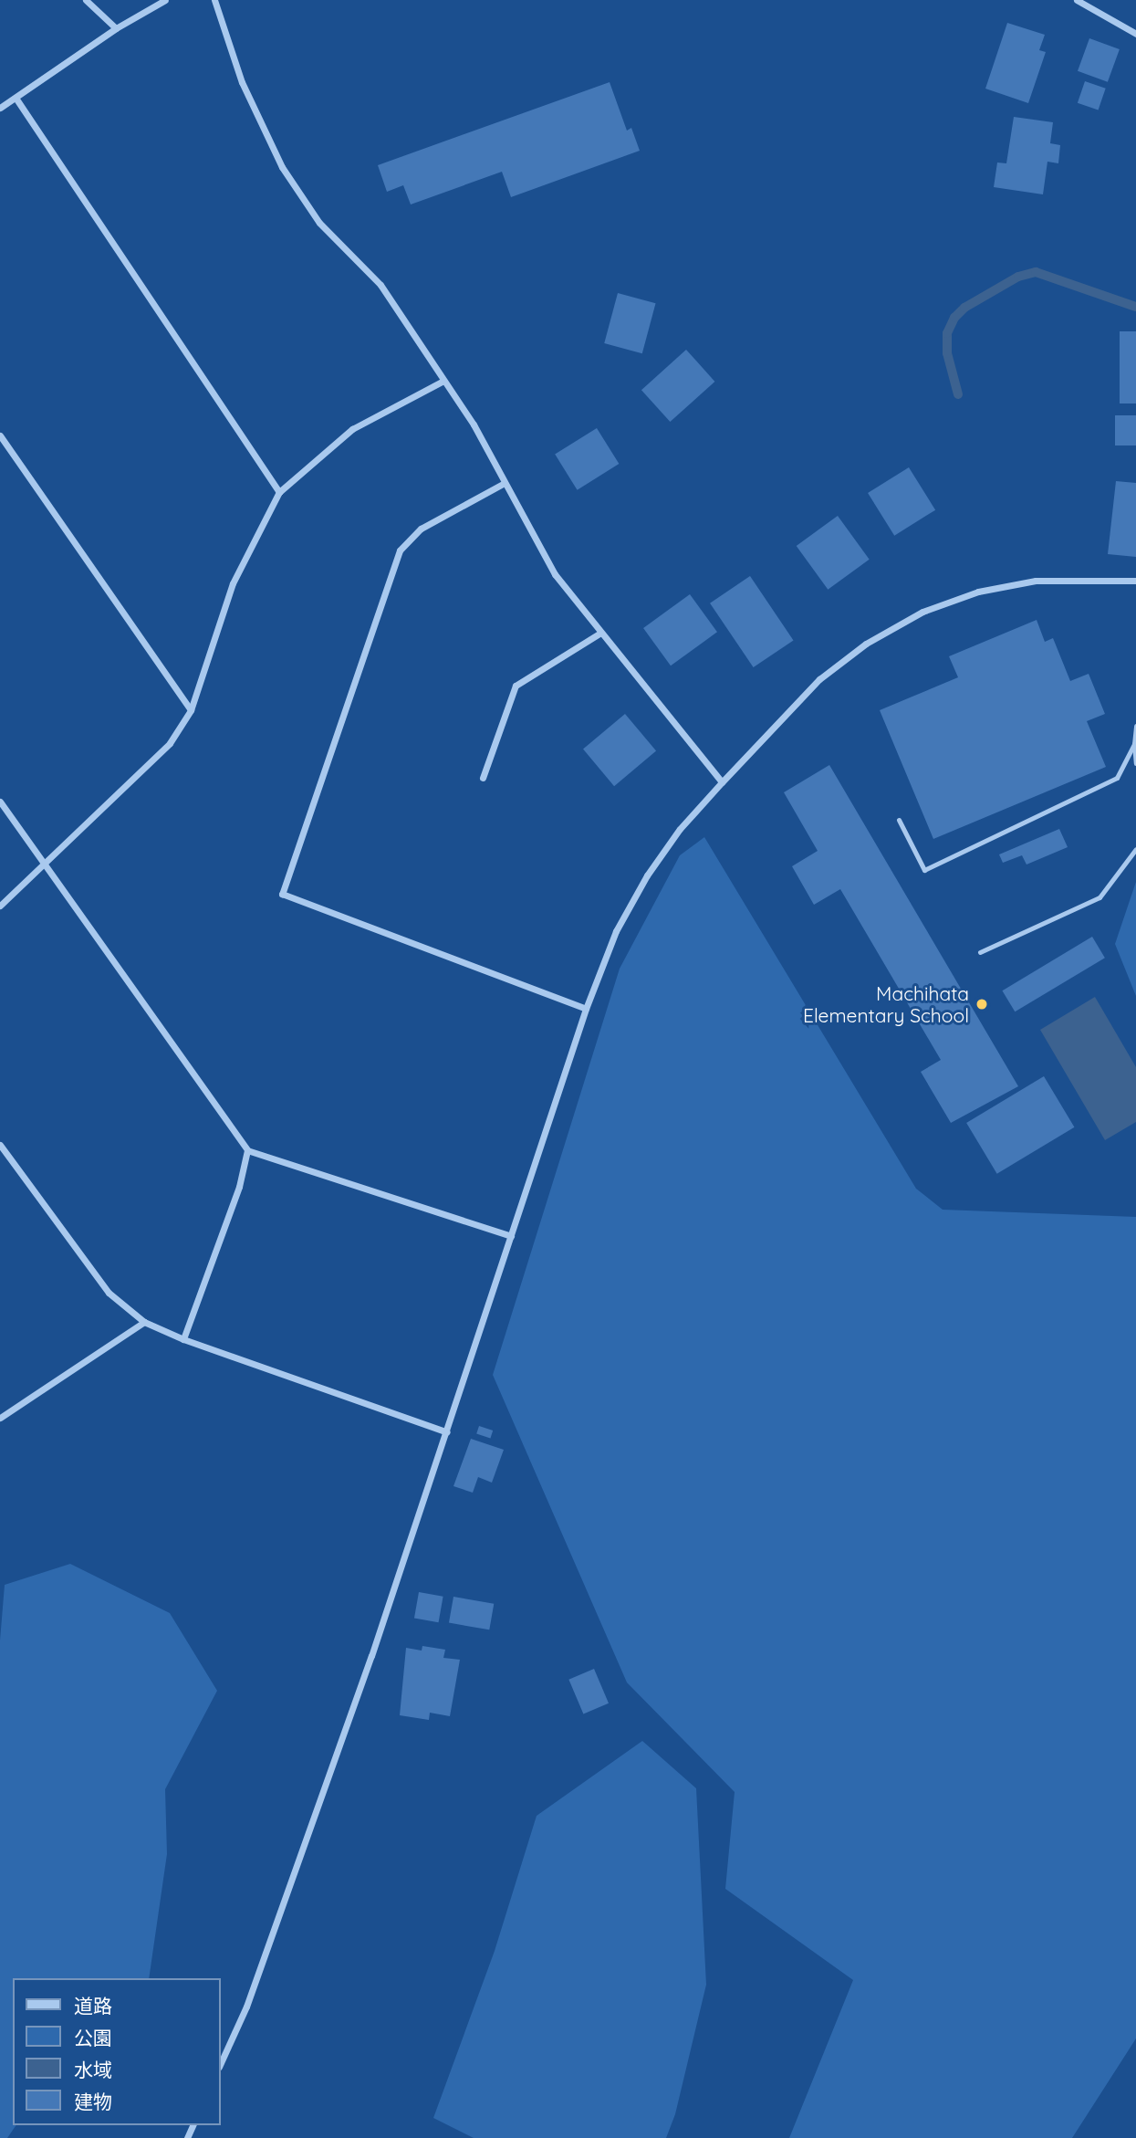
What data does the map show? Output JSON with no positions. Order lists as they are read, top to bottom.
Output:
{
  "places": ["Machihata Elementary School"],
  "legend": [
    "道路",
    "公園",
    "水域",
    "建物"
  ]
}
